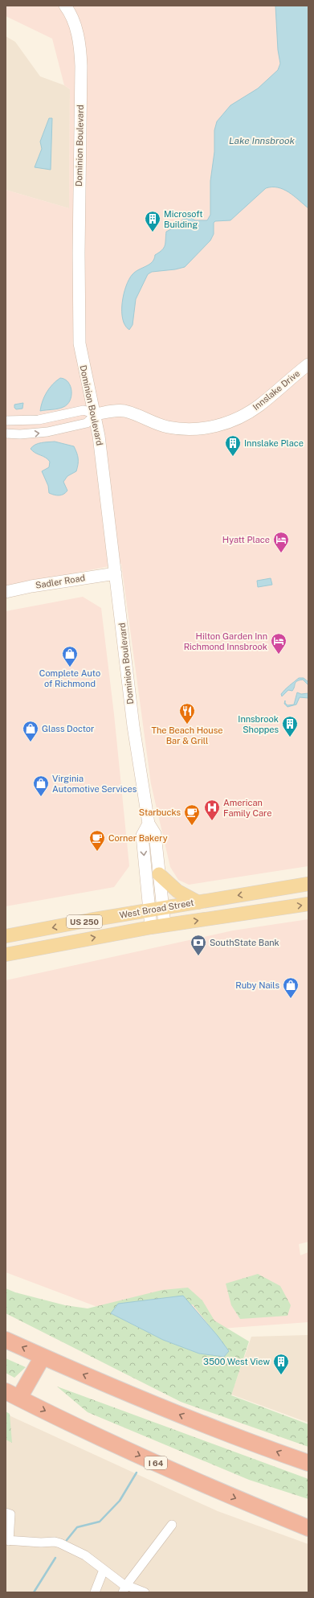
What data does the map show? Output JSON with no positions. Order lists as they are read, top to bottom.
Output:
{
  "streets": {
    "highway": ["I 64"],
    "main road": ["West Broad Street", "US 250"],
    "street": ["Dominion Boulevard", "Innslake Drive", "Sadler Road"]
  },
  "crossings": [
    ["Dominion Boulevard", "Innslake Drive"],
    ["Dominion Boulevard", "Sadler Road"],
    ["Dominion Boulevard", "West Broad Street"]
  ],
  "water": ["Lake Innsbrook"],
  "places": {
    "building": [
      "Microsoft Building",
      "Innslake Place",
      "Innsbrook Shoppes",
      "3500 West View"
    ],
    "hotel": ["Hyatt Place", "Hilton Garden Inn Richmond Innsbrook"],
    "shop": [
      "Complete Auto of Richmond",
      "Glass Doctor",
      "Virginia Automotive Services",
      "Ruby Nails"
    ],
    "restaurant": ["The Beach House Bar & Grill"],
    "hospital": ["American Family Care"],
    "cafe": ["Starbucks", "Corner Bakery"],
    "bank": ["SouthState Bank"]
  }
}
